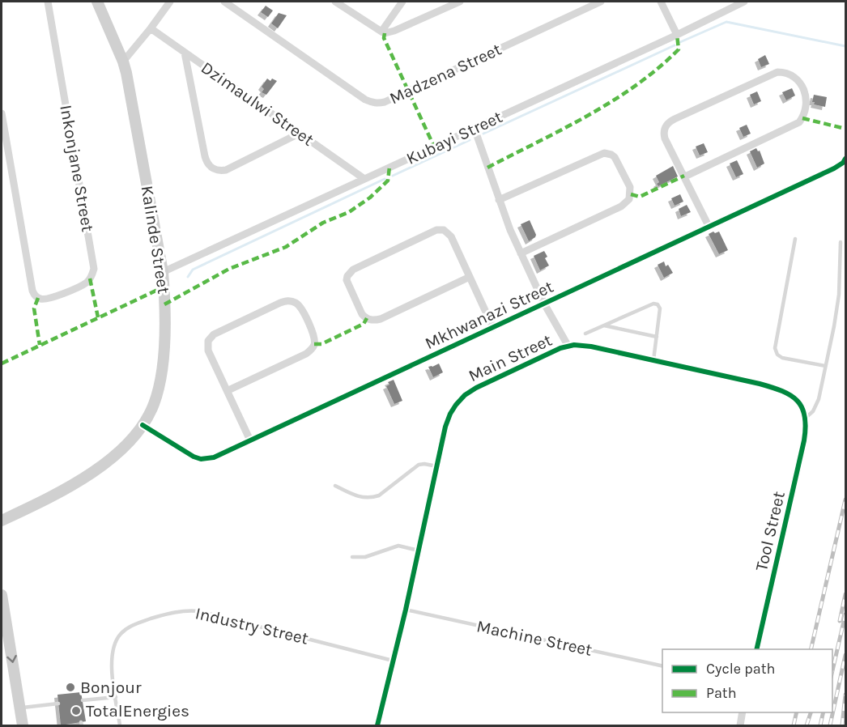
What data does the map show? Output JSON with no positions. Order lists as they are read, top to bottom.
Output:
{
  "streets": {
    "street": [
      "Madzena Street",
      "Dzimaulwi Street",
      "Kubayi Street",
      "Inkonjane Street",
      "Kalinde Street",
      "Mkhwanazi Street",
      "Main Street",
      "Tool Street"
    ],
    "lane": ["Industry Street", "Machine Street"]
  },
  "crossings": [
    ["Dzimaulwi Street", "Kubayi Street"],
    ["Kubayi Street", "Kalinde Street"],
    ["Kalinde Street", "Mkhwanazi Street"],
    ["Main Street", "Tool Street"],
    ["Main Street", "Industry Street"],
    ["Main Street", "Machine Street"]
  ],
  "places": ["Bonjour", "TotalEnergies"],
  "legend": ["Cycle path", "Path"]
}
